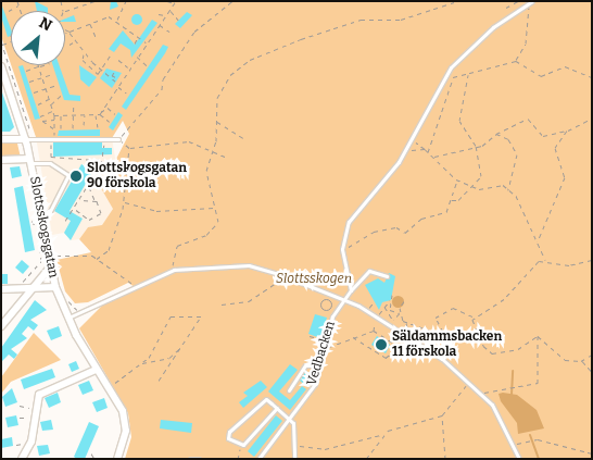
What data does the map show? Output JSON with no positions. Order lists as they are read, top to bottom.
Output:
{
  "streets": {
    "street": ["Slottsskogsgatan"],
    "lane": ["Vedbacken"]
  },
  "parks": ["Slottsskogen"],
  "places": ["Slottskogsgatan 90 förskola", "Säldammsbacken 11 förskola"],
  "north": "top right"
}
